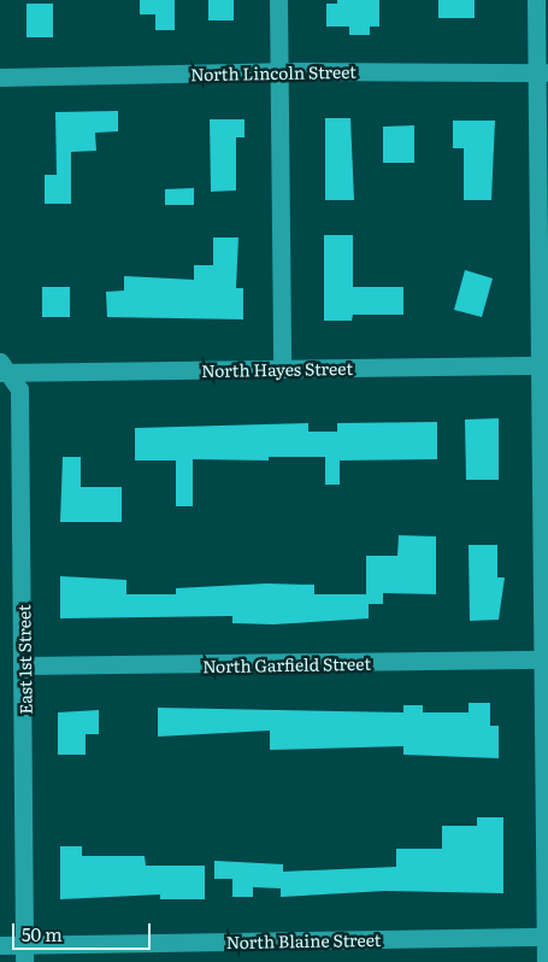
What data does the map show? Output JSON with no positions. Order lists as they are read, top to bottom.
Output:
{
  "streets": {
    "street": [
      "North Lincoln Street",
      "North Hayes Street",
      "East 1st Street",
      "North Garfield Street",
      "North Blaine Street"
    ]
  },
  "crossings": [
    ["North Hayes Street", "East 1st Street"],
    ["East 1st Street", "North Garfield Street"],
    ["East 1st Street", "North Blaine Street"]
  ],
  "scale_bar": "50 m"
}
